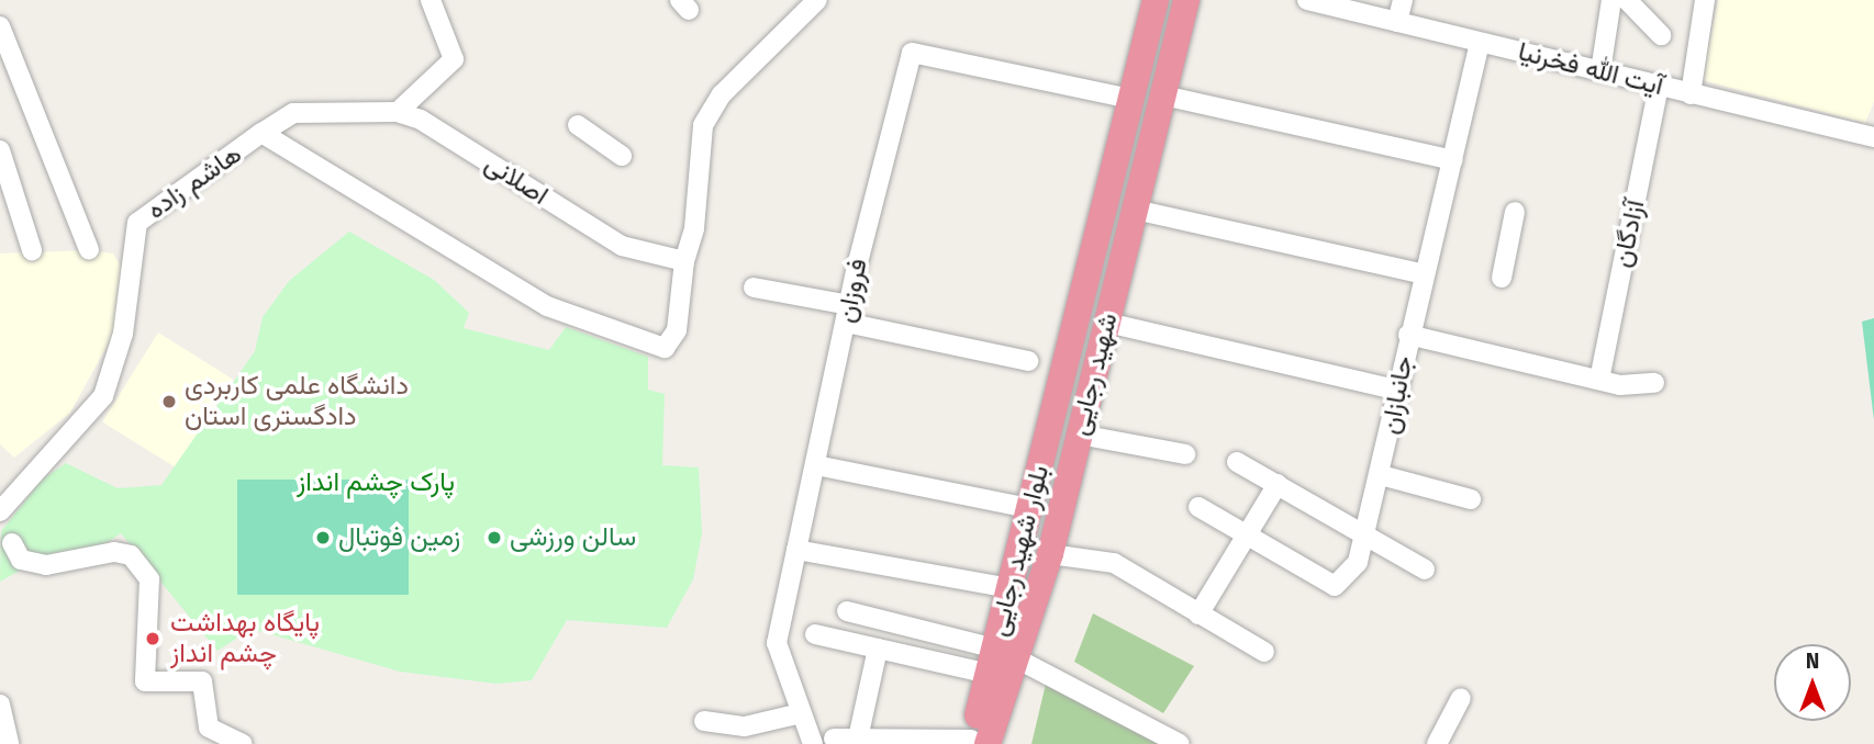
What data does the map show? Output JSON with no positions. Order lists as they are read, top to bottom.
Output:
{
  "streets": {
    "highway": ["شهید رجایی", "بلوار شهید رجایی"],
    "street": [
      "آیت الله فخرنیا",
      "اصلانی",
      "هاشم زاده",
      "آزادگان",
      "فروزان",
      "جانبازان"
    ]
  },
  "crossings": [
    ["آیت الله فخرنیا", "آزادگان"],
    ["آیت الله فخرنیا", "جانبازان"],
    ["اصلانی", "هاشم زاده"],
    ["فروزان", "بلوار شهید رجایی"],
    ["شهید رجایی", "بلوار شهید رجایی"]
  ],
  "parks": ["پارک چشم انداز"],
  "places": [
    "دانشگاه علمی کاربردی دادگستری استان",
    "زمین فوتبال",
    "سالن ورزشی",
    "پایگاه بهداشت چشم انداز"
  ],
  "north": "top"
}
